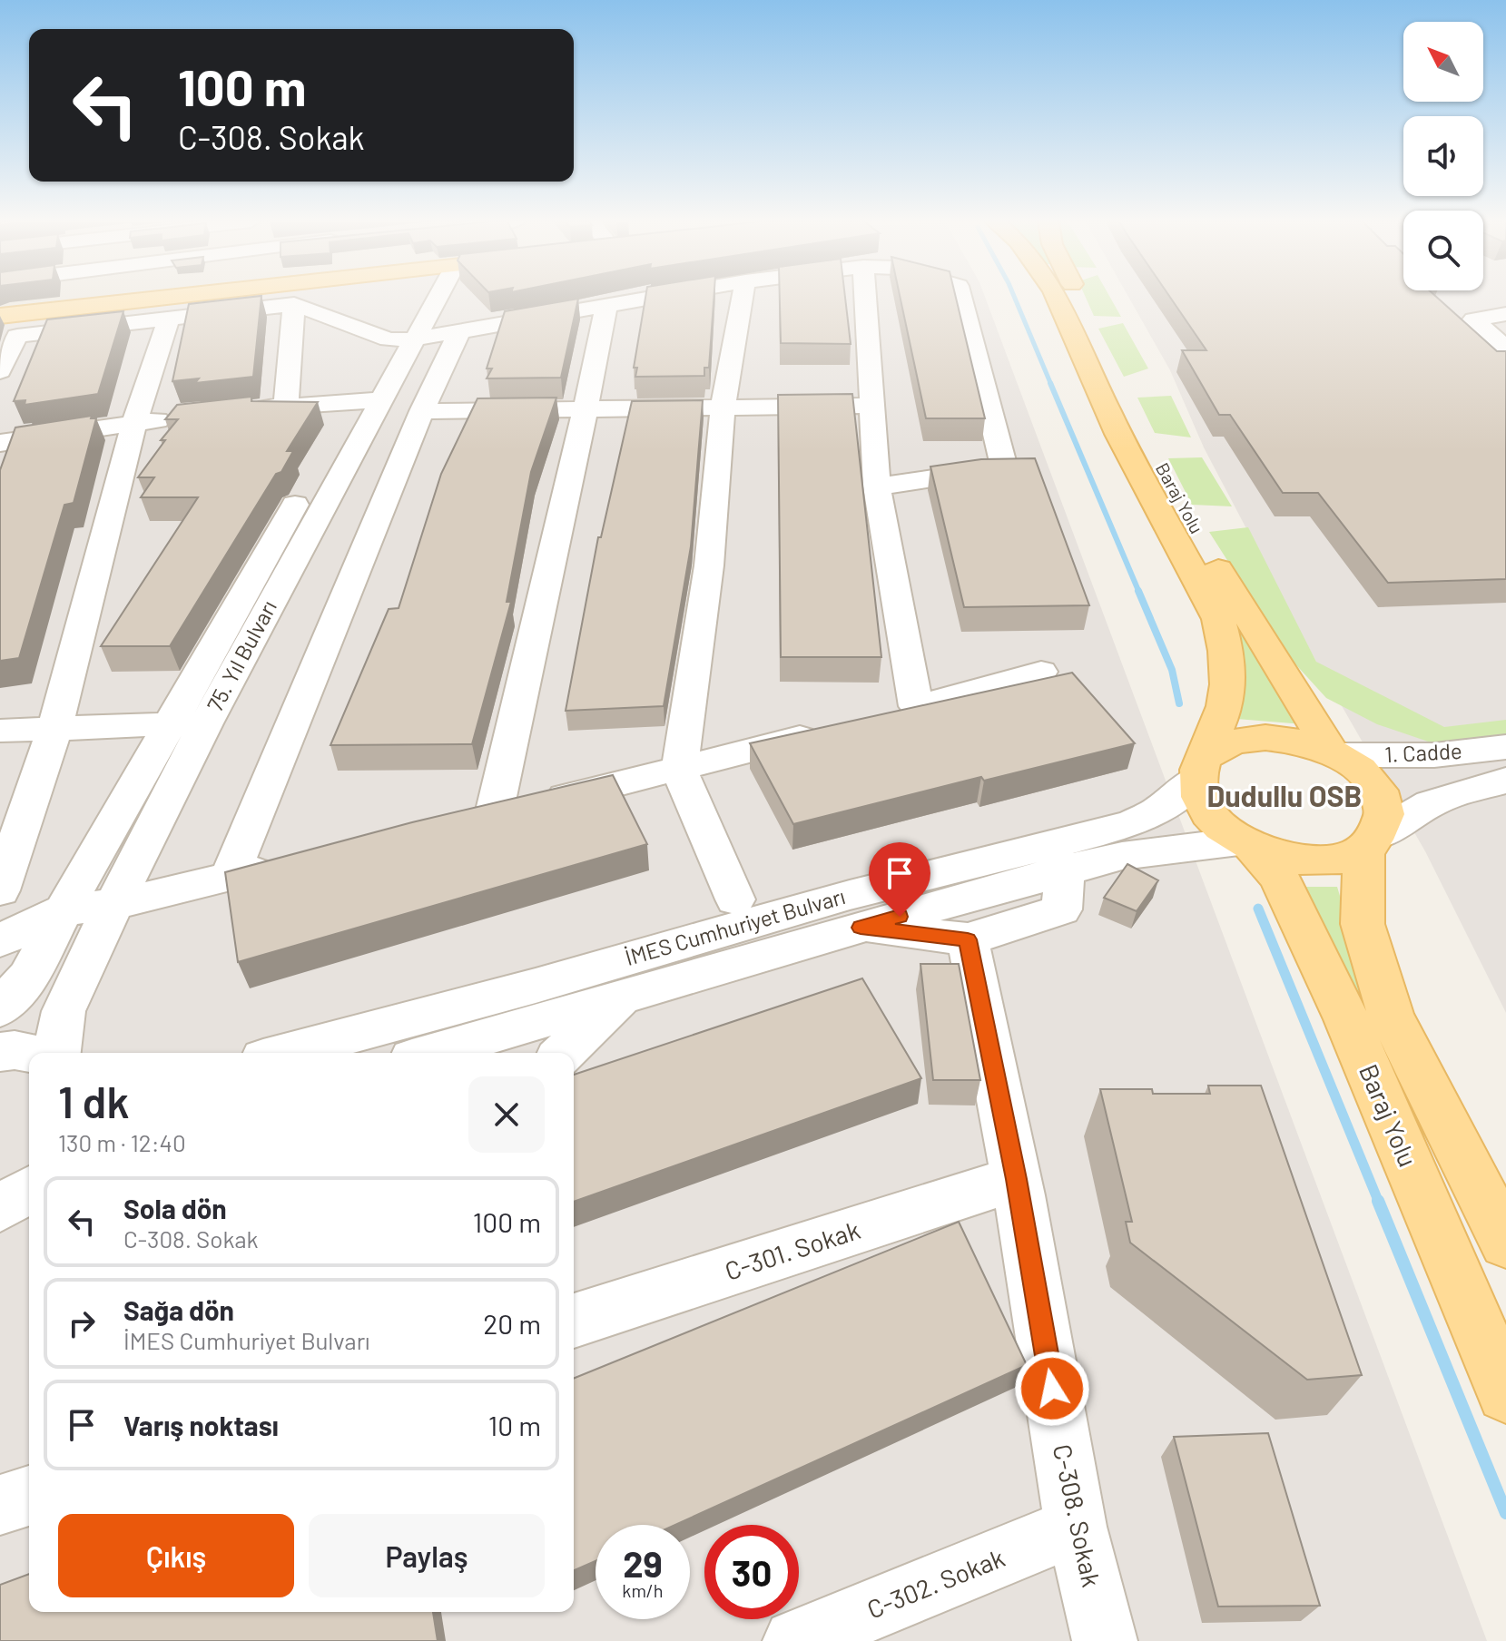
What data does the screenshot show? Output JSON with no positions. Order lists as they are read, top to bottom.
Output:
{
  "streets": {
    "main road": ["Baraj Yolu"],
    "street": [
      "75. Yıl Bulvarı",
      "1. Cadde",
      "İMES Cumhuriyet Bulvarı",
      "C-301. Sokak",
      "C-308. Sokak",
      "C-302. Sokak"
    ]
  },
  "crossings": [
    ["Baraj Yolu", "1. Cadde"],
    ["Baraj Yolu", "İMES Cumhuriyet Bulvarı"],
    ["1. Cadde", "İMES Cumhuriyet Bulvarı"],
    ["C-301. Sokak", "C-308. Sokak"],
    ["C-308. Sokak", "C-302. Sokak"]
  ],
  "districts": ["Dudullu OSB"],
  "north": "top left",
  "page": {
    "turn": ["100 m", "C-308. Sokak"],
    "heading": ["1 dk", "130 m · 12:40"],
    "list": [
      {
        "name": "Sola dön",
        "note": "C-308. Sokak",
        "value": "100 m"
      },
      {
        "name": "Sağa dön",
        "note": "İMES Cumhuriyet Bulvarı",
        "value": "20 m"
      },
      {
        "name": "Varış noktası",
        "value": "10 m"
      }
    ],
    "buttons": ["Çıkış", "Paylaş"],
    "speed": "29 km/h",
    "limit": "30"
  }
}
